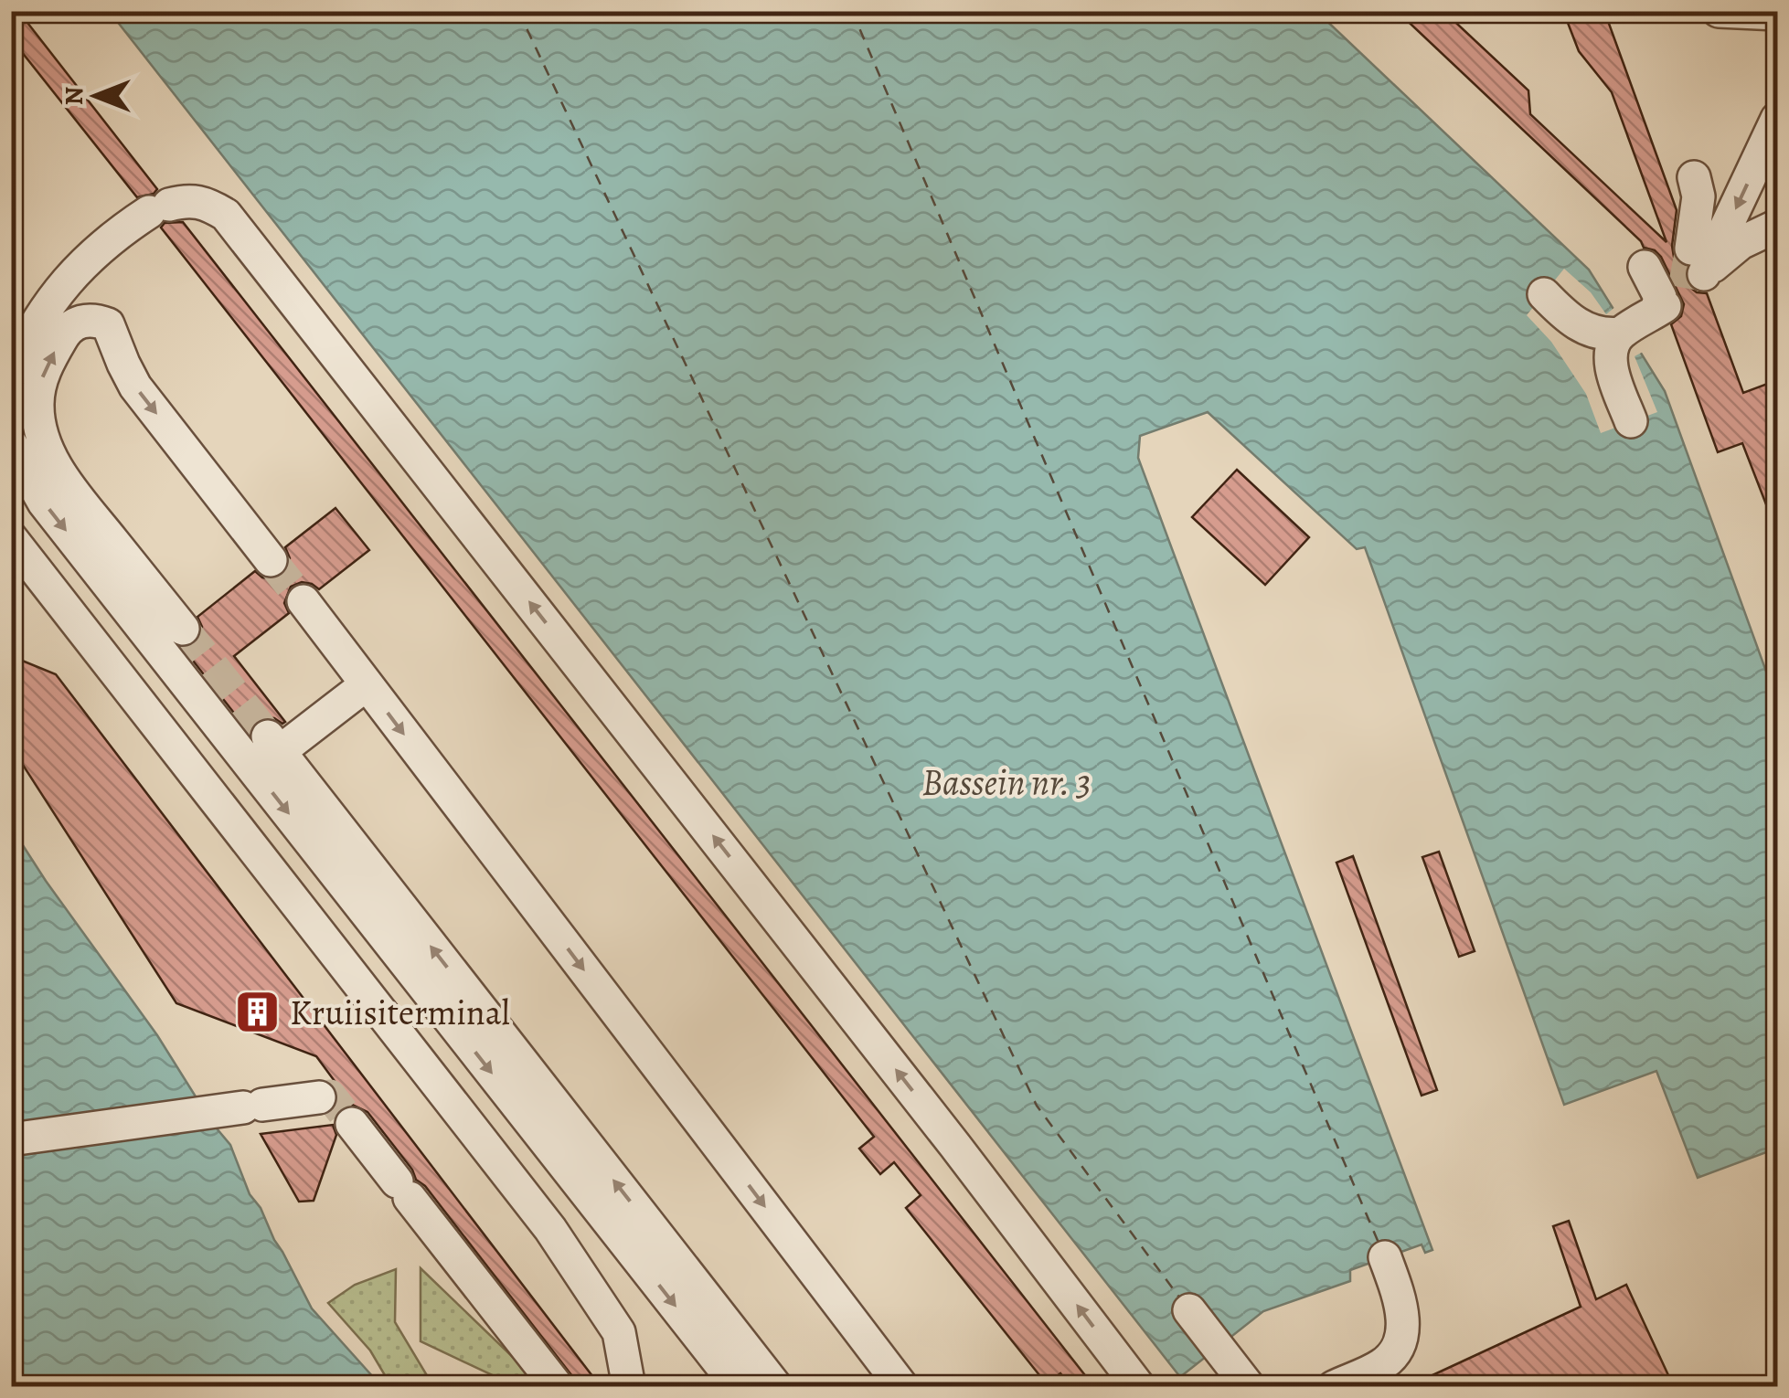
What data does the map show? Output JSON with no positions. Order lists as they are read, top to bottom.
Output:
{
  "water": ["Bassein nr. 3"],
  "places": {
    "building": ["Kruiisiterminal"]
  },
  "north": "left"
}
